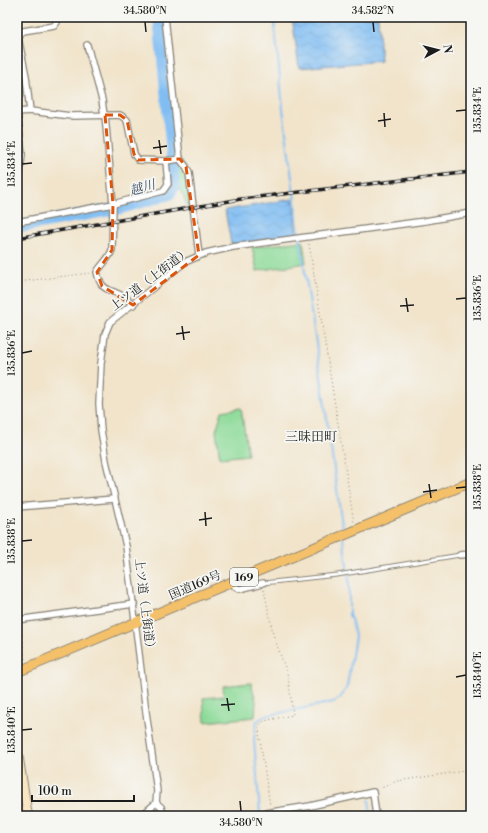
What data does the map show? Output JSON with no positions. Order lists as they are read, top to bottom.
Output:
{
  "streets": {
    "highway": ["169", "国道169号"],
    "street": ["上ツ道（上街道）"]
  },
  "crossings": [
    ["上ツ道（上街道）", "国道169号"]
  ],
  "districts": ["三昧田町"],
  "water": ["越川"],
  "scale_bar": "100 m",
  "north": "right",
  "coordinates": [
    "34.580°N",
    "34.582°N",
    "135.834°E",
    "135.836°E",
    "135.838°E",
    "135.840°E"
  ]
}
